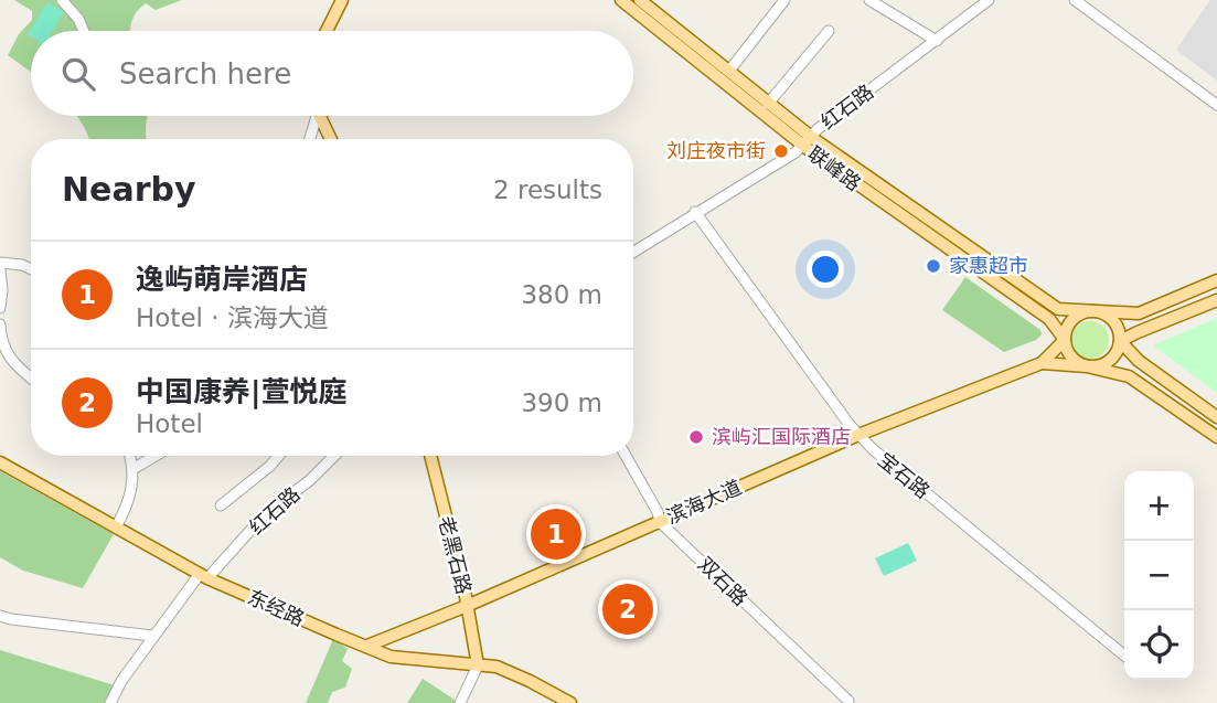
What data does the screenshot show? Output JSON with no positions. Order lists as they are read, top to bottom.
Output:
{
  "streets": {
    "main road": [
      "联峰路",
      "滨海大道",
      "老黑石路",
      "东经路"
    ],
    "street": ["红石路", "宝石路", "双石路"]
  },
  "crossings": [
    ["红石路", "联峰路"],
    ["红石路", "宝石路"],
    ["红石路", "东经路"],
    ["宝石路", "滨海大道"],
    ["滨海大道", "老黑石路"],
    ["滨海大道", "双石路"],
    ["滨海大道", "东经路"],
    ["老黑石路", "东经路"]
  ],
  "places": ["刘庄夜市街", "家惠超市", "滨屿汇国际酒店"],
  "page": {
    "search": "Search here",
    "heading": ["Nearby", "2 results"],
    "list": [
      {
        "mark": "1",
        "name": "逸屿萌岸酒店",
        "note": "Hotel · 滨海大道",
        "value": "380 m"
      },
      {
        "mark": "2",
        "name": "中国康养|萱悦庭",
        "note": "Hotel",
        "value": "390 m"
      }
    ],
    "map_buttons": ["+", "−"],
    "pins": ["1", "2"]
  }
}
